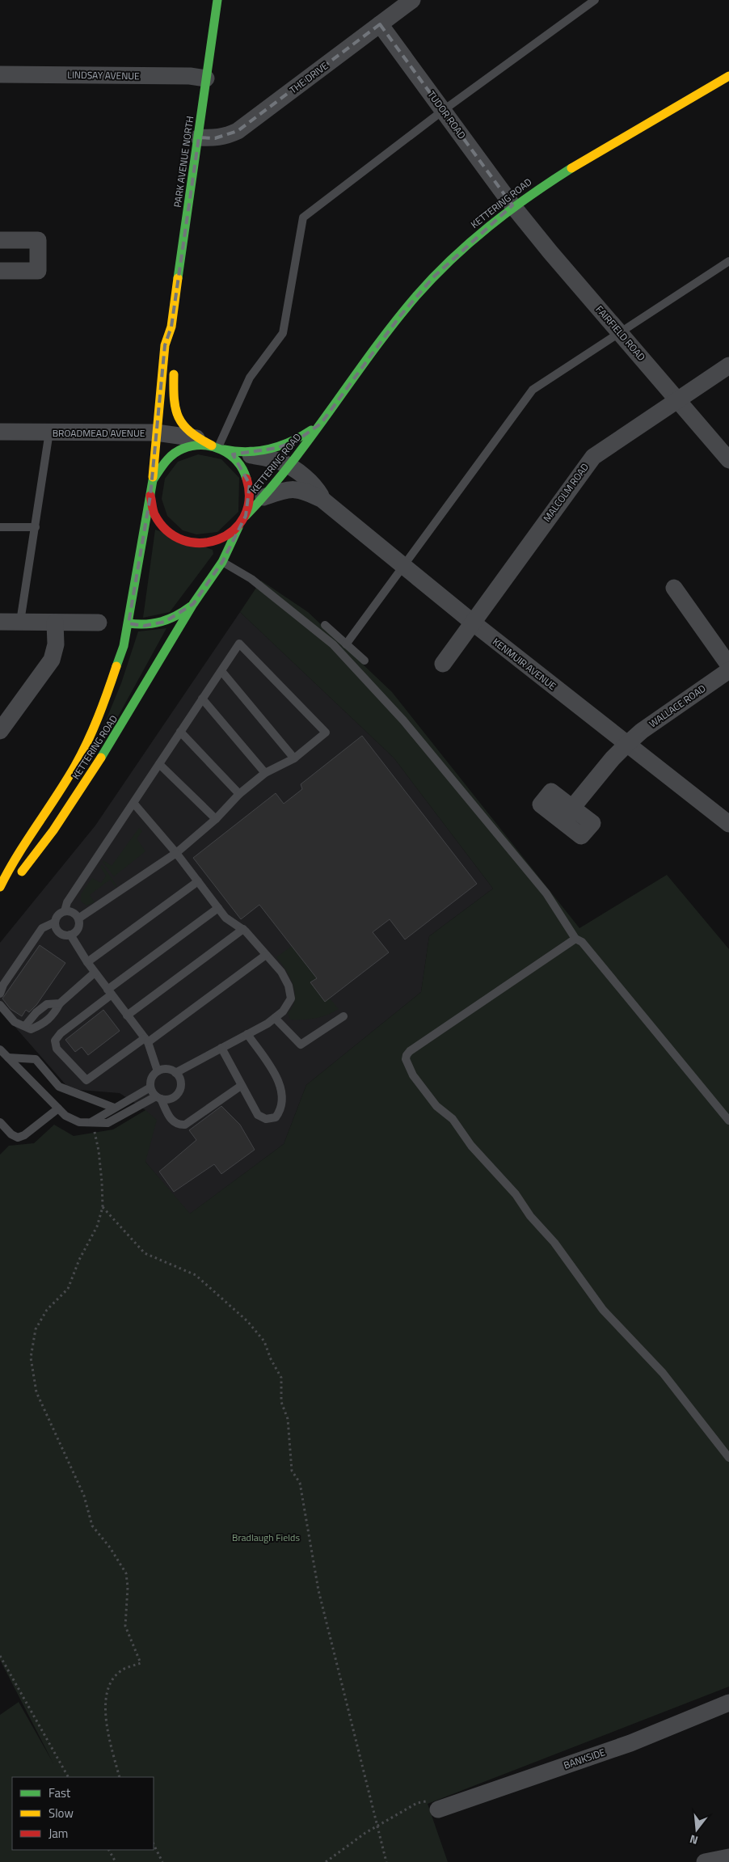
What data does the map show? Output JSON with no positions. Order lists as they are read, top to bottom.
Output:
{
  "streets": {
    "main road": ["PARK AVENUE NORTH", "KETTERING ROAD"],
    "street": [
      "LINDSAY AVENUE",
      "THE DRIVE",
      "TUDOR ROAD",
      "FAIRFIELD ROAD",
      "BROADMEAD AVENUE",
      "MALCOLM ROAD",
      "KENMUIR AVENUE",
      "WALLACE ROAD",
      "BANKSIDE"
    ]
  },
  "crossings": [
    ["LINDSAY AVENUE", "PARK AVENUE NORTH"],
    ["THE DRIVE", "TUDOR ROAD"],
    ["THE DRIVE", "PARK AVENUE NORTH"],
    ["TUDOR ROAD", "KETTERING ROAD"],
    ["TUDOR ROAD", "FAIRFIELD ROAD"],
    ["PARK AVENUE NORTH", "KETTERING ROAD"],
    ["PARK AVENUE NORTH", "BROADMEAD AVENUE"],
    ["PARK AVENUE NORTH", "KENMUIR AVENUE"],
    ["KETTERING ROAD", "FAIRFIELD ROAD"],
    ["KETTERING ROAD", "BROADMEAD AVENUE"],
    ["KETTERING ROAD", "KENMUIR AVENUE"],
    ["FAIRFIELD ROAD", "MALCOLM ROAD"],
    ["BROADMEAD AVENUE", "KENMUIR AVENUE"],
    ["MALCOLM ROAD", "KENMUIR AVENUE"],
    ["KENMUIR AVENUE", "WALLACE ROAD"]
  ],
  "parks": ["Bradlaugh Fields"],
  "legend": ["Fast", "Slow", "Jam"],
  "north": "bottom"
}
